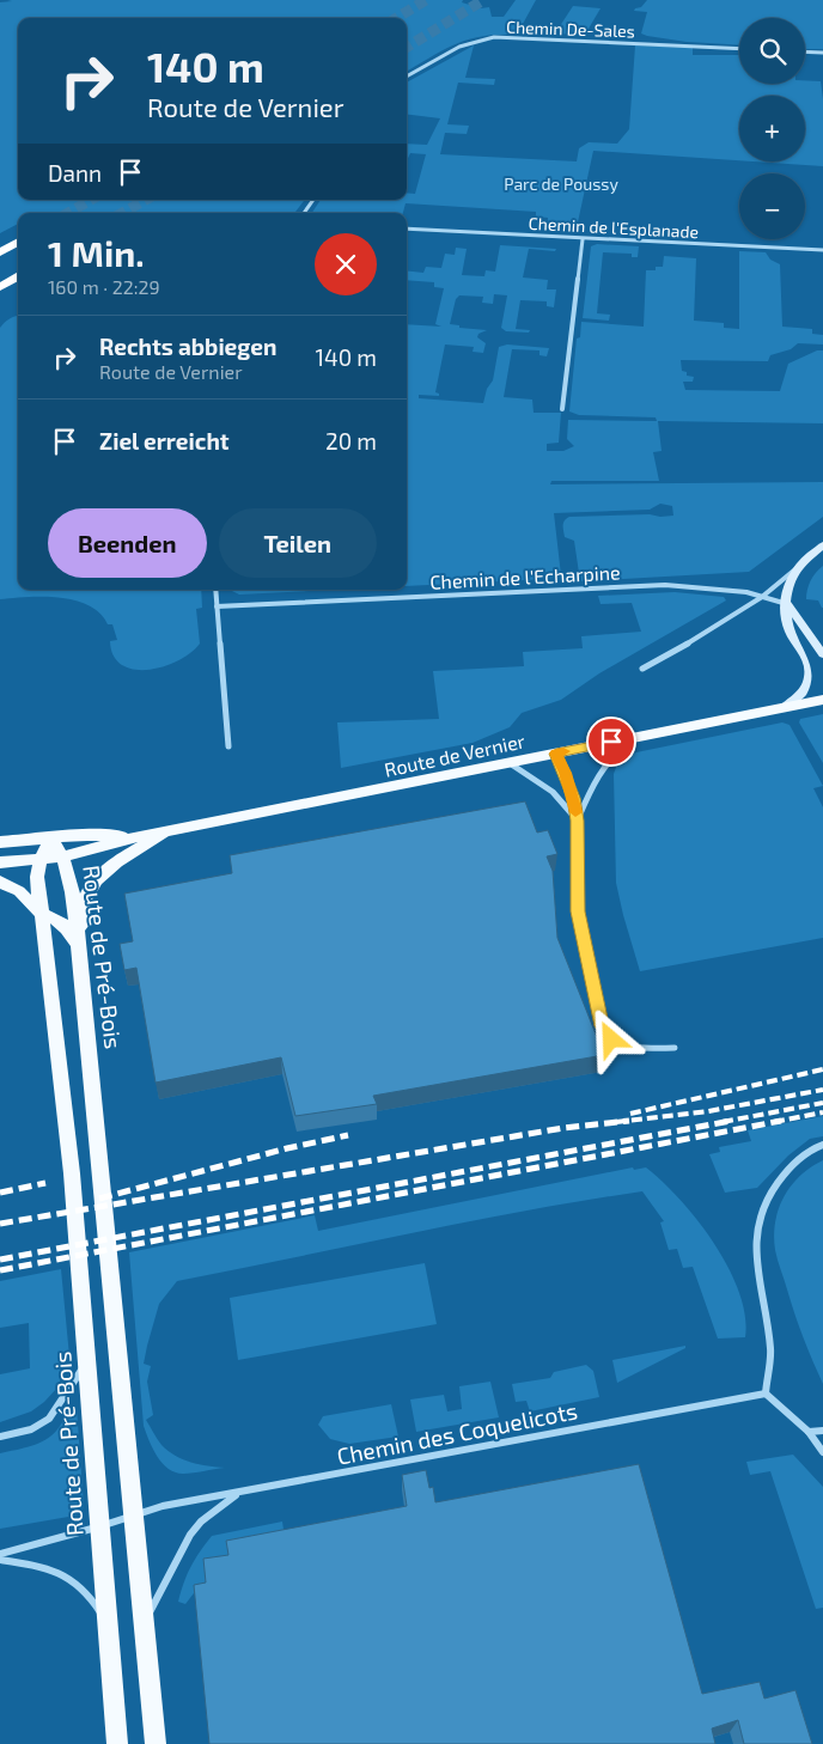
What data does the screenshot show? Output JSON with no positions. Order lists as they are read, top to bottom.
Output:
{
  "streets": {
    "main road": ["Route de Vernier", "Route de Pré-Bois"],
    "street": [
      "Chemin De-Sales",
      "Chemin de l'Esplanade",
      "Chemin de l'Echarpine",
      "Chemin des Coquelicots"
    ]
  },
  "crossings": [
    ["Route de Vernier", "Route de Pré-Bois"],
    ["Route de Pré-Bois", "Chemin des Coquelicots"]
  ],
  "parks": ["Parc de Poussy"],
  "page": {
    "map_buttons": ["+", "−"],
    "turn": ["140 m", "Route de Vernier"],
    "then": "Dann",
    "heading": ["1 Min.", "160 m · 22:29"],
    "list": [
      {
        "name": "Rechts abbiegen",
        "note": "Route de Vernier",
        "value": "140 m"
      },
      {
        "name": "Ziel erreicht",
        "value": "20 m"
      }
    ],
    "buttons": ["Beenden", "Teilen"]
  }
}
